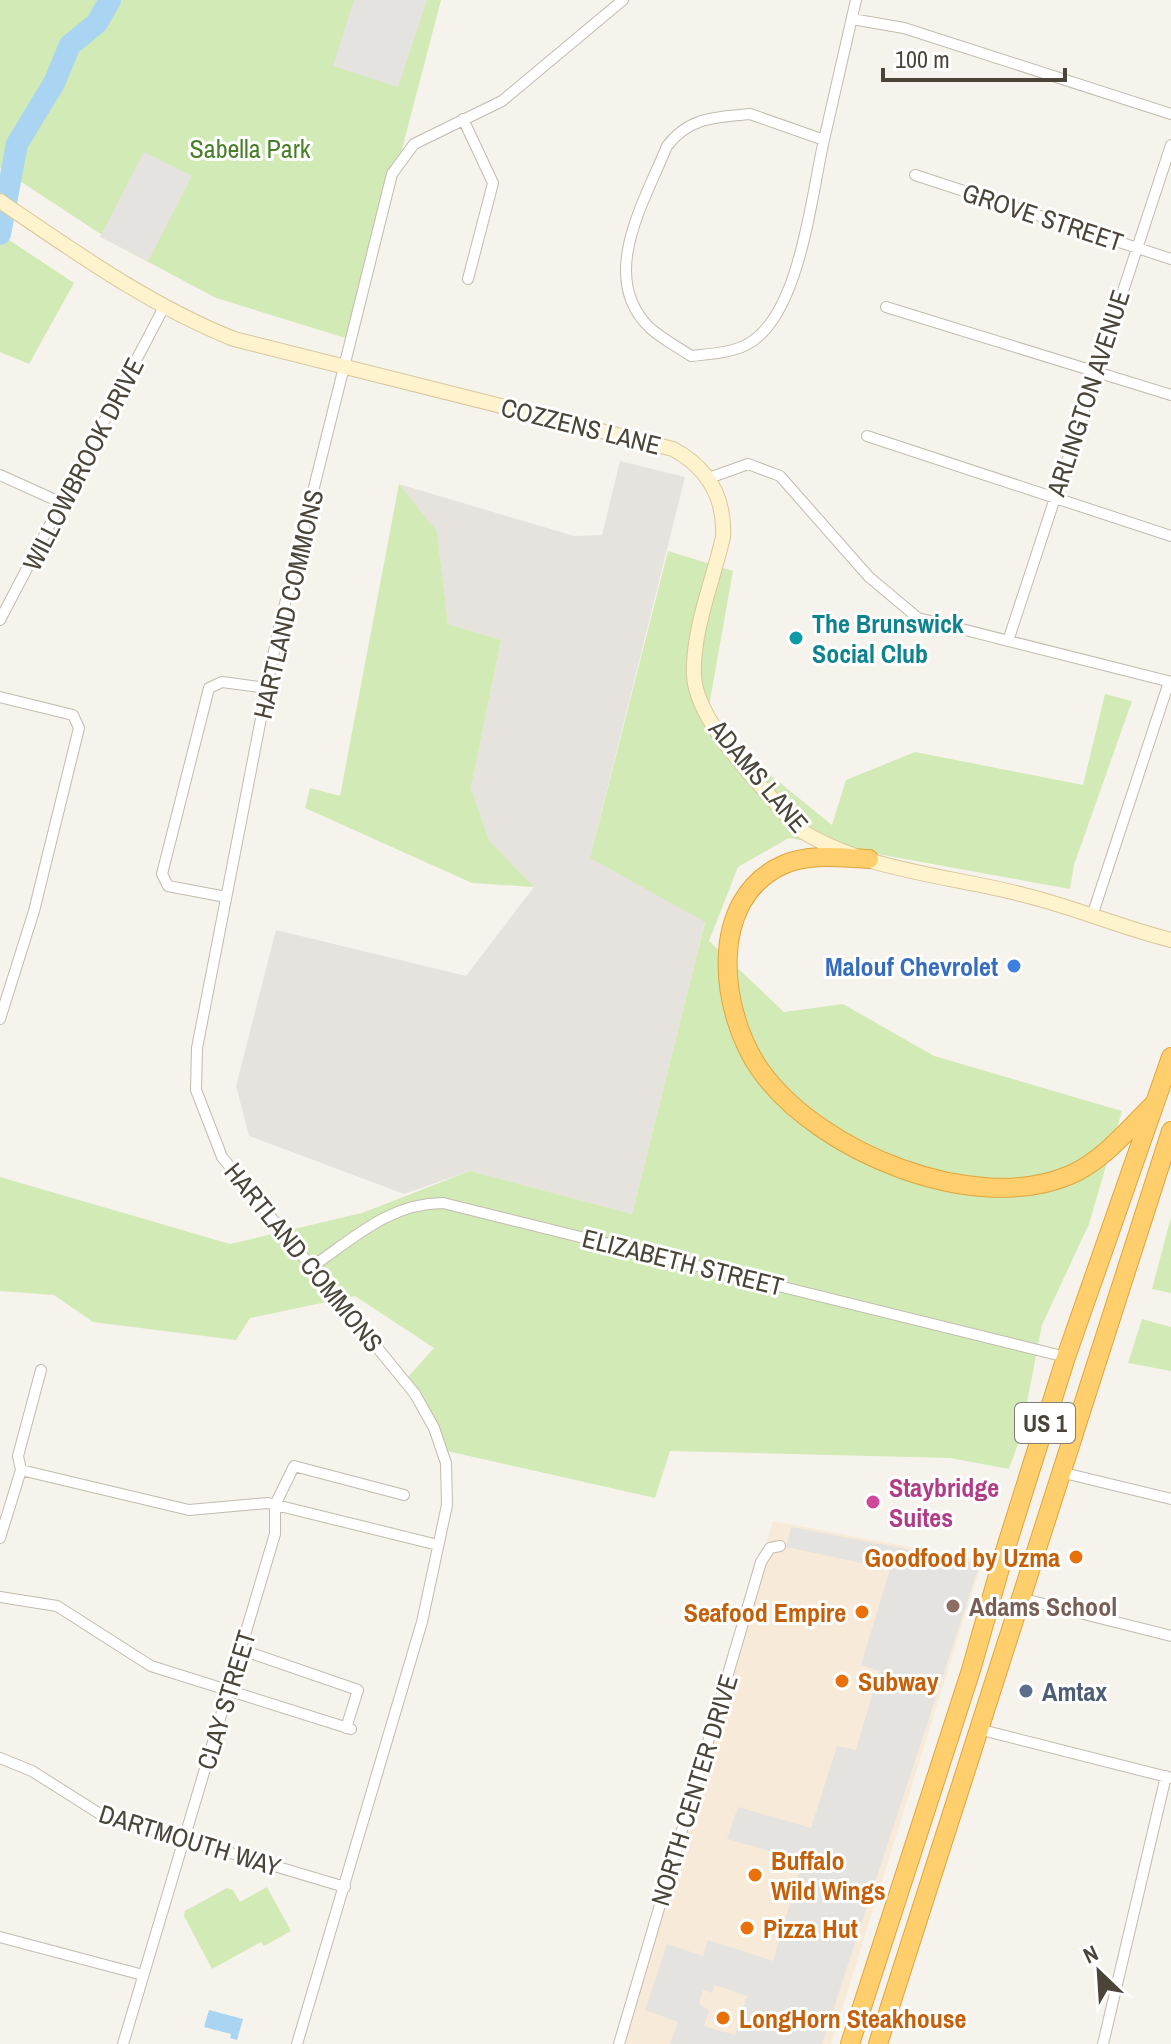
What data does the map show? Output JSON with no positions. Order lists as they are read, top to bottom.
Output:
{
  "streets": {
    "highway": ["US 1"],
    "street": [
      "GROVE STREET",
      "ARLINGTON AVENUE",
      "COZZENS LANE",
      "WILLOWBROOK DRIVE",
      "HARTLAND COMMONS",
      "ADAMS LANE",
      "ELIZABETH STREET",
      "CLAY STREET",
      "NORTH CENTER DRIVE",
      "DARTMOUTH WAY"
    ]
  },
  "crossings": [
    ["GROVE STREET", "ARLINGTON AVENUE"],
    ["COZZENS LANE", "WILLOWBROOK DRIVE"],
    ["COZZENS LANE", "HARTLAND COMMONS"],
    ["COZZENS LANE", "ADAMS LANE"],
    ["HARTLAND COMMONS", "ELIZABETH STREET"],
    ["HARTLAND COMMONS", "DARTMOUTH WAY"],
    ["ELIZABETH STREET", "US 1"],
    ["CLAY STREET", "DARTMOUTH WAY"]
  ],
  "parks": ["Sabella Park"],
  "places": [
    "The Brunswick Social Club",
    "Malouf Chevrolet",
    "Staybridge Suites",
    "Goodfood by Uzma",
    "Adams School",
    "Seafood Empire",
    "Subway",
    "Amtax",
    "Buffalo Wild Wings",
    "Pizza Hut",
    "LongHorn Steakhouse"
  ],
  "scale_bar": "100 m",
  "north": "top left"
}
